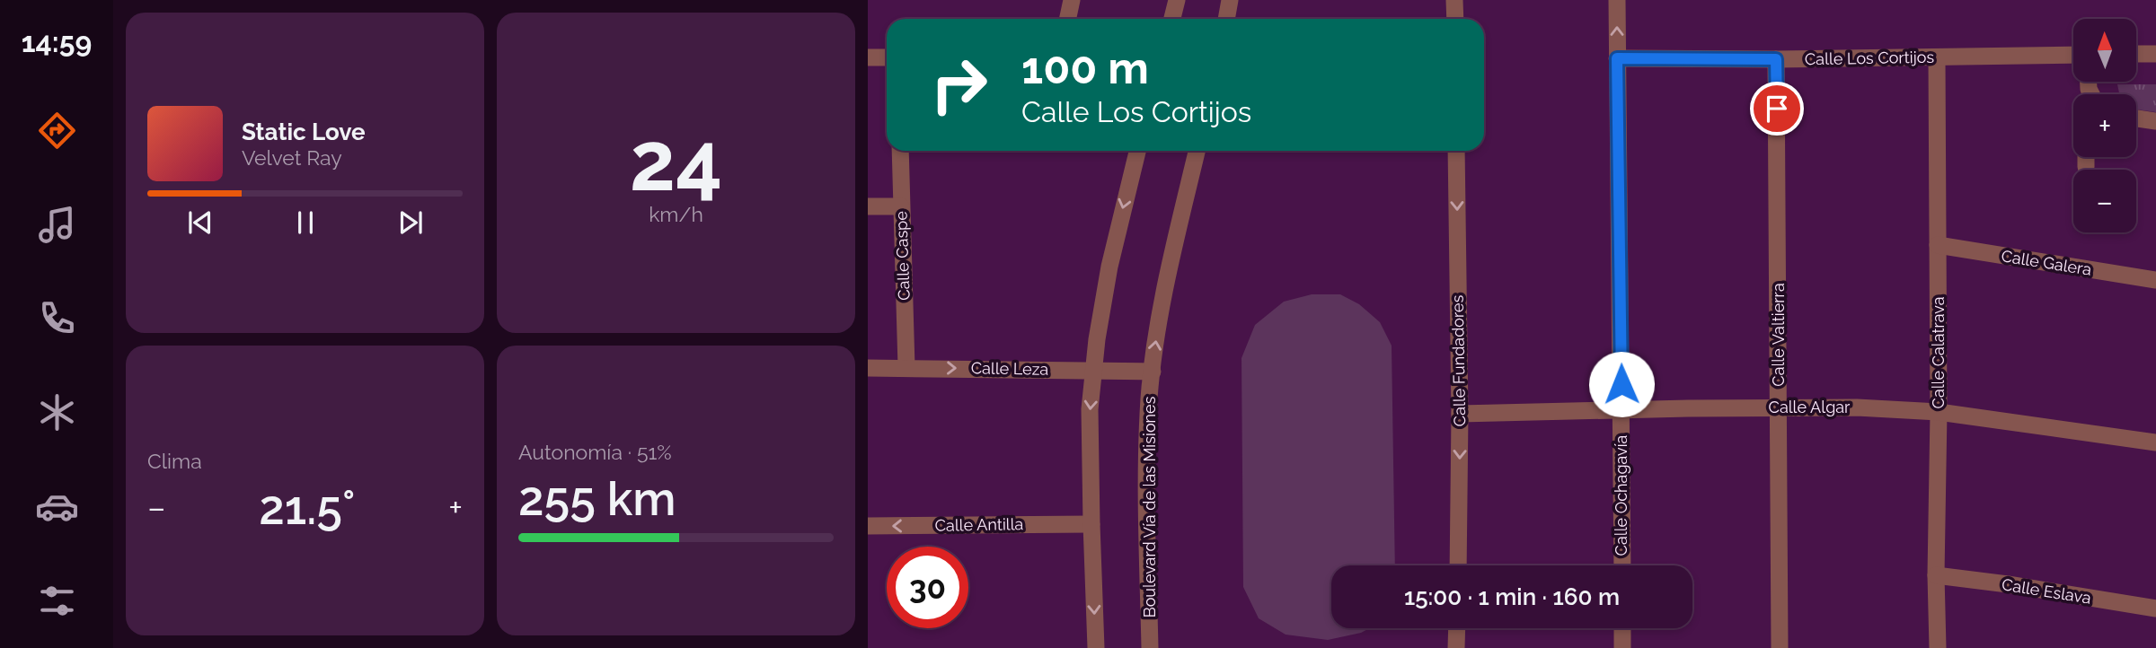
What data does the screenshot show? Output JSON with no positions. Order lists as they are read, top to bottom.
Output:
{
  "streets": {
    "street": [
      "Calle Los Cortijos",
      "Calle Caspe",
      "Calle Galera",
      "Calle Valtierra",
      "Calle Calatrava",
      "Calle Fundadores",
      "Calle Leza",
      "Calle Algar",
      "Calle Ochagavía",
      "Boulevard Vía de las Misiones",
      "Calle Antilla",
      "Calle Eslava"
    ]
  },
  "crossings": [
    ["Calle Los Cortijos", "Calle Valtierra"],
    ["Calle Los Cortijos", "Calle Calatrava"],
    ["Calle Los Cortijos", "Calle Ochagavía"],
    ["Calle Caspe", "Calle Leza"],
    ["Calle Galera", "Calle Calatrava"],
    ["Calle Valtierra", "Calle Algar"],
    ["Calle Calatrava", "Calle Algar"],
    ["Calle Calatrava", "Calle Eslava"],
    ["Calle Fundadores", "Calle Algar"],
    ["Calle Leza", "Boulevard Vía de las Misiones"],
    ["Calle Algar", "Calle Ochagavía"]
  ],
  "one_way": ["Calle Fundadores", "Calle Leza", "Calle Antilla"],
  "north": "top",
  "page": {
    "tabs": "14:59",
    "tile": [
      ["24", "km/h"],
      "Clima",
      ["Autonomía · 51%", "255 km"]
    ],
    "map_buttons": ["+", "−"],
    "turn": ["100 m", "Calle Los Cortijos"],
    "song": ["Static Love", "Velvet Ray"],
    "heat": ["−", "21.5°", "+"],
    "limit": "30",
    "trip": "15:00 · 1 min · 160 m"
  }
}
